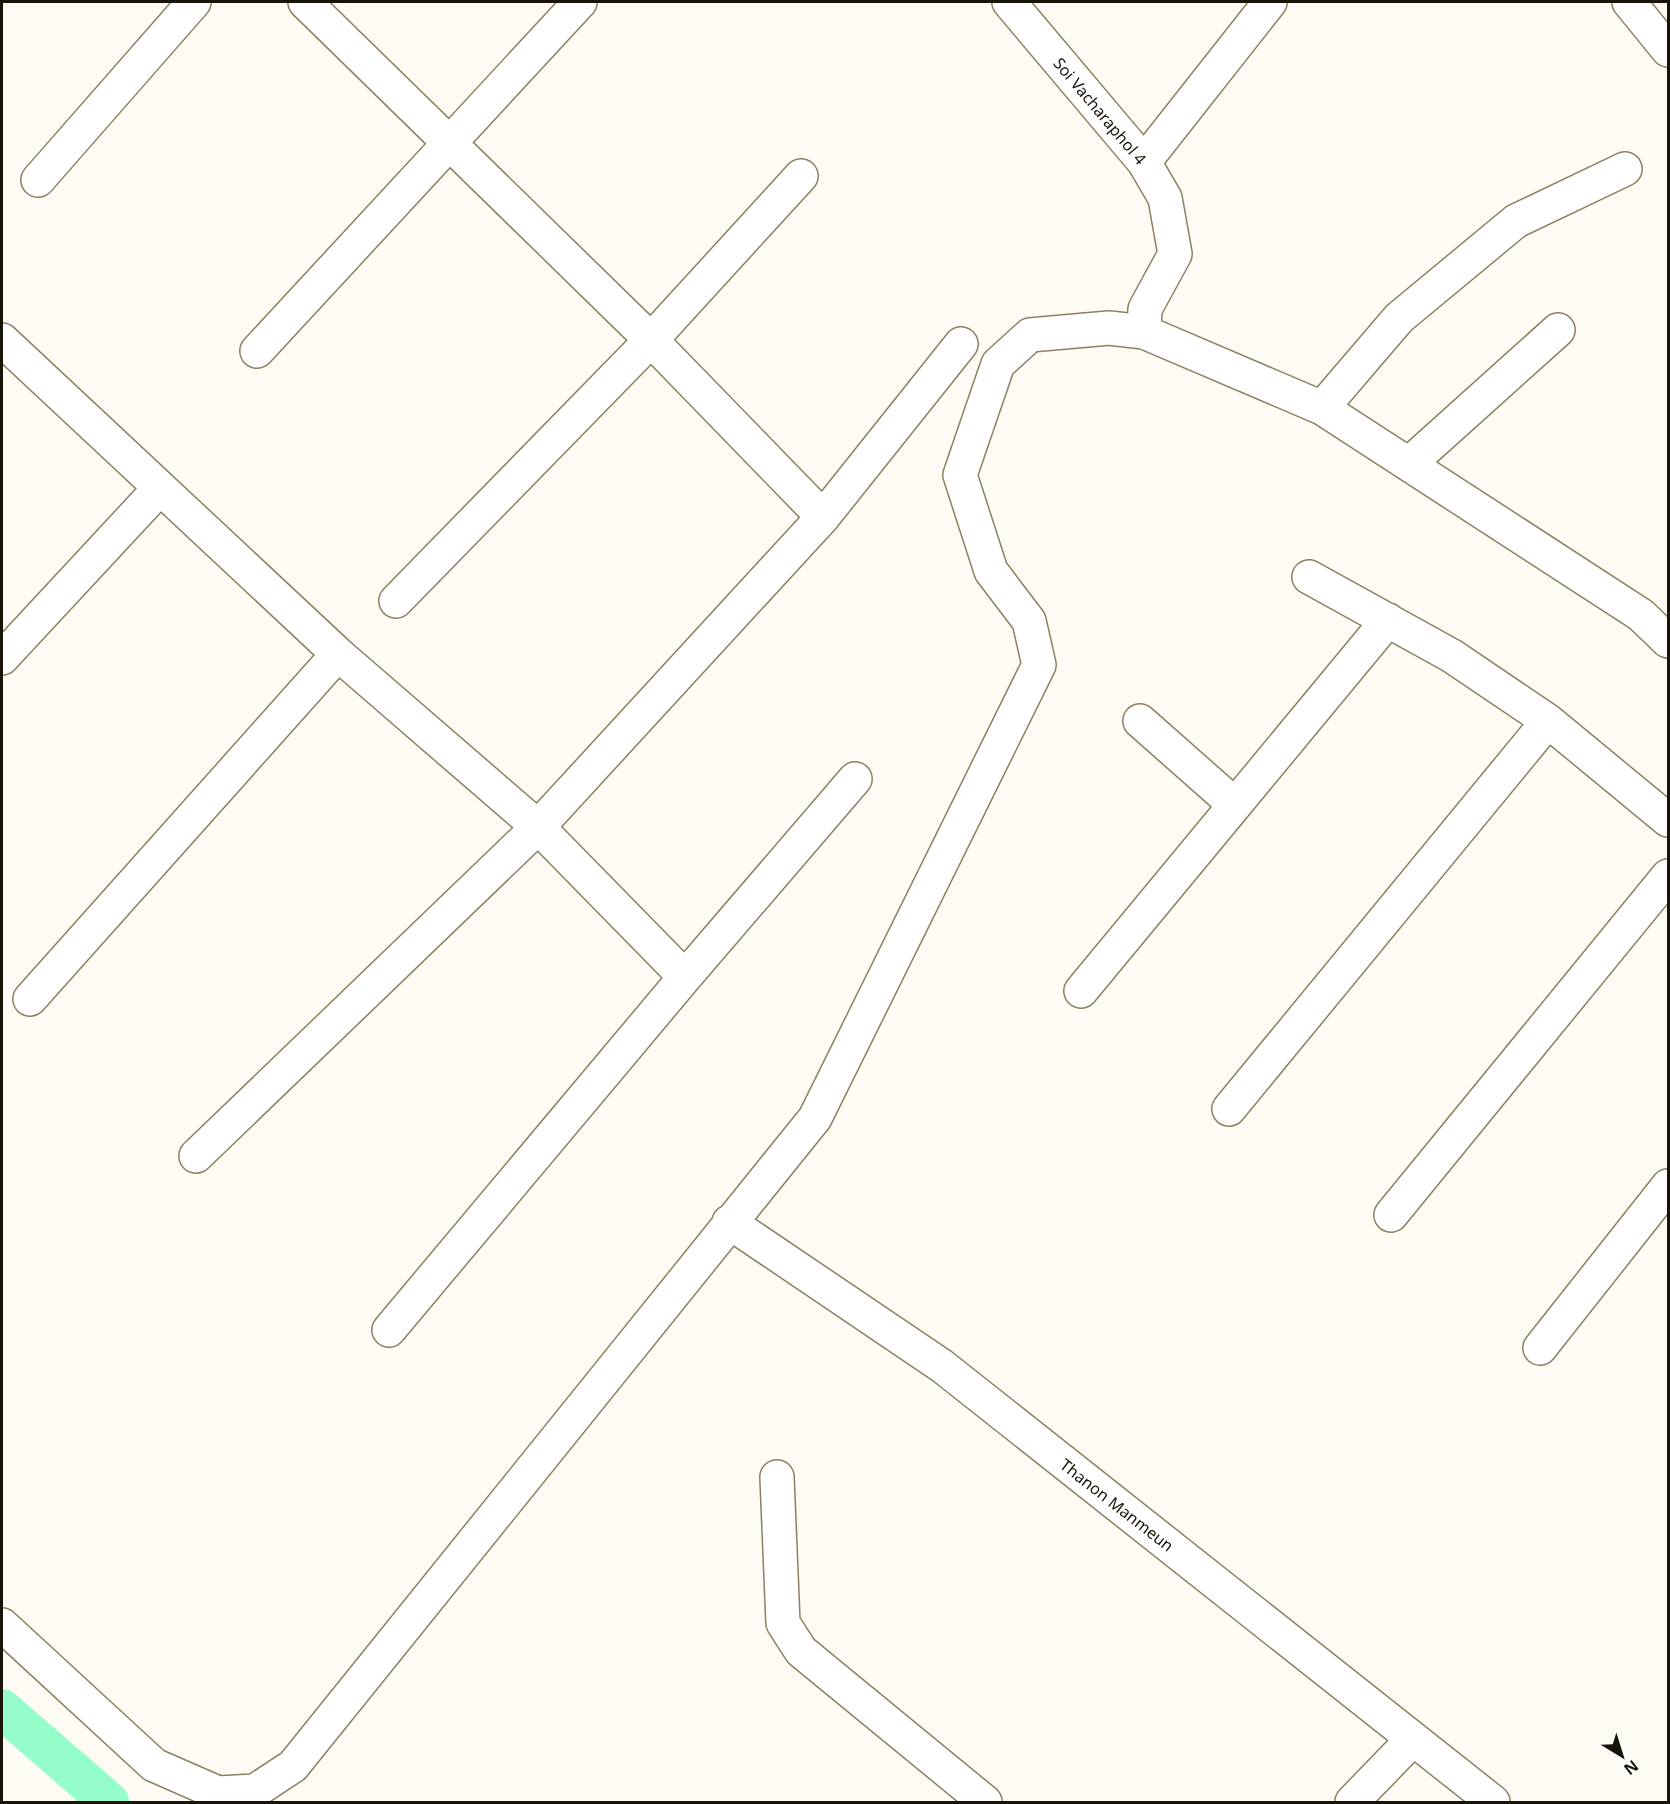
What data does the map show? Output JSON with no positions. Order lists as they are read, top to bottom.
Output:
{
  "streets": {
    "street": ["Soi Vacharaphol 4", "Thanon Manmeun"]
  },
  "north": "bottom right"
}
